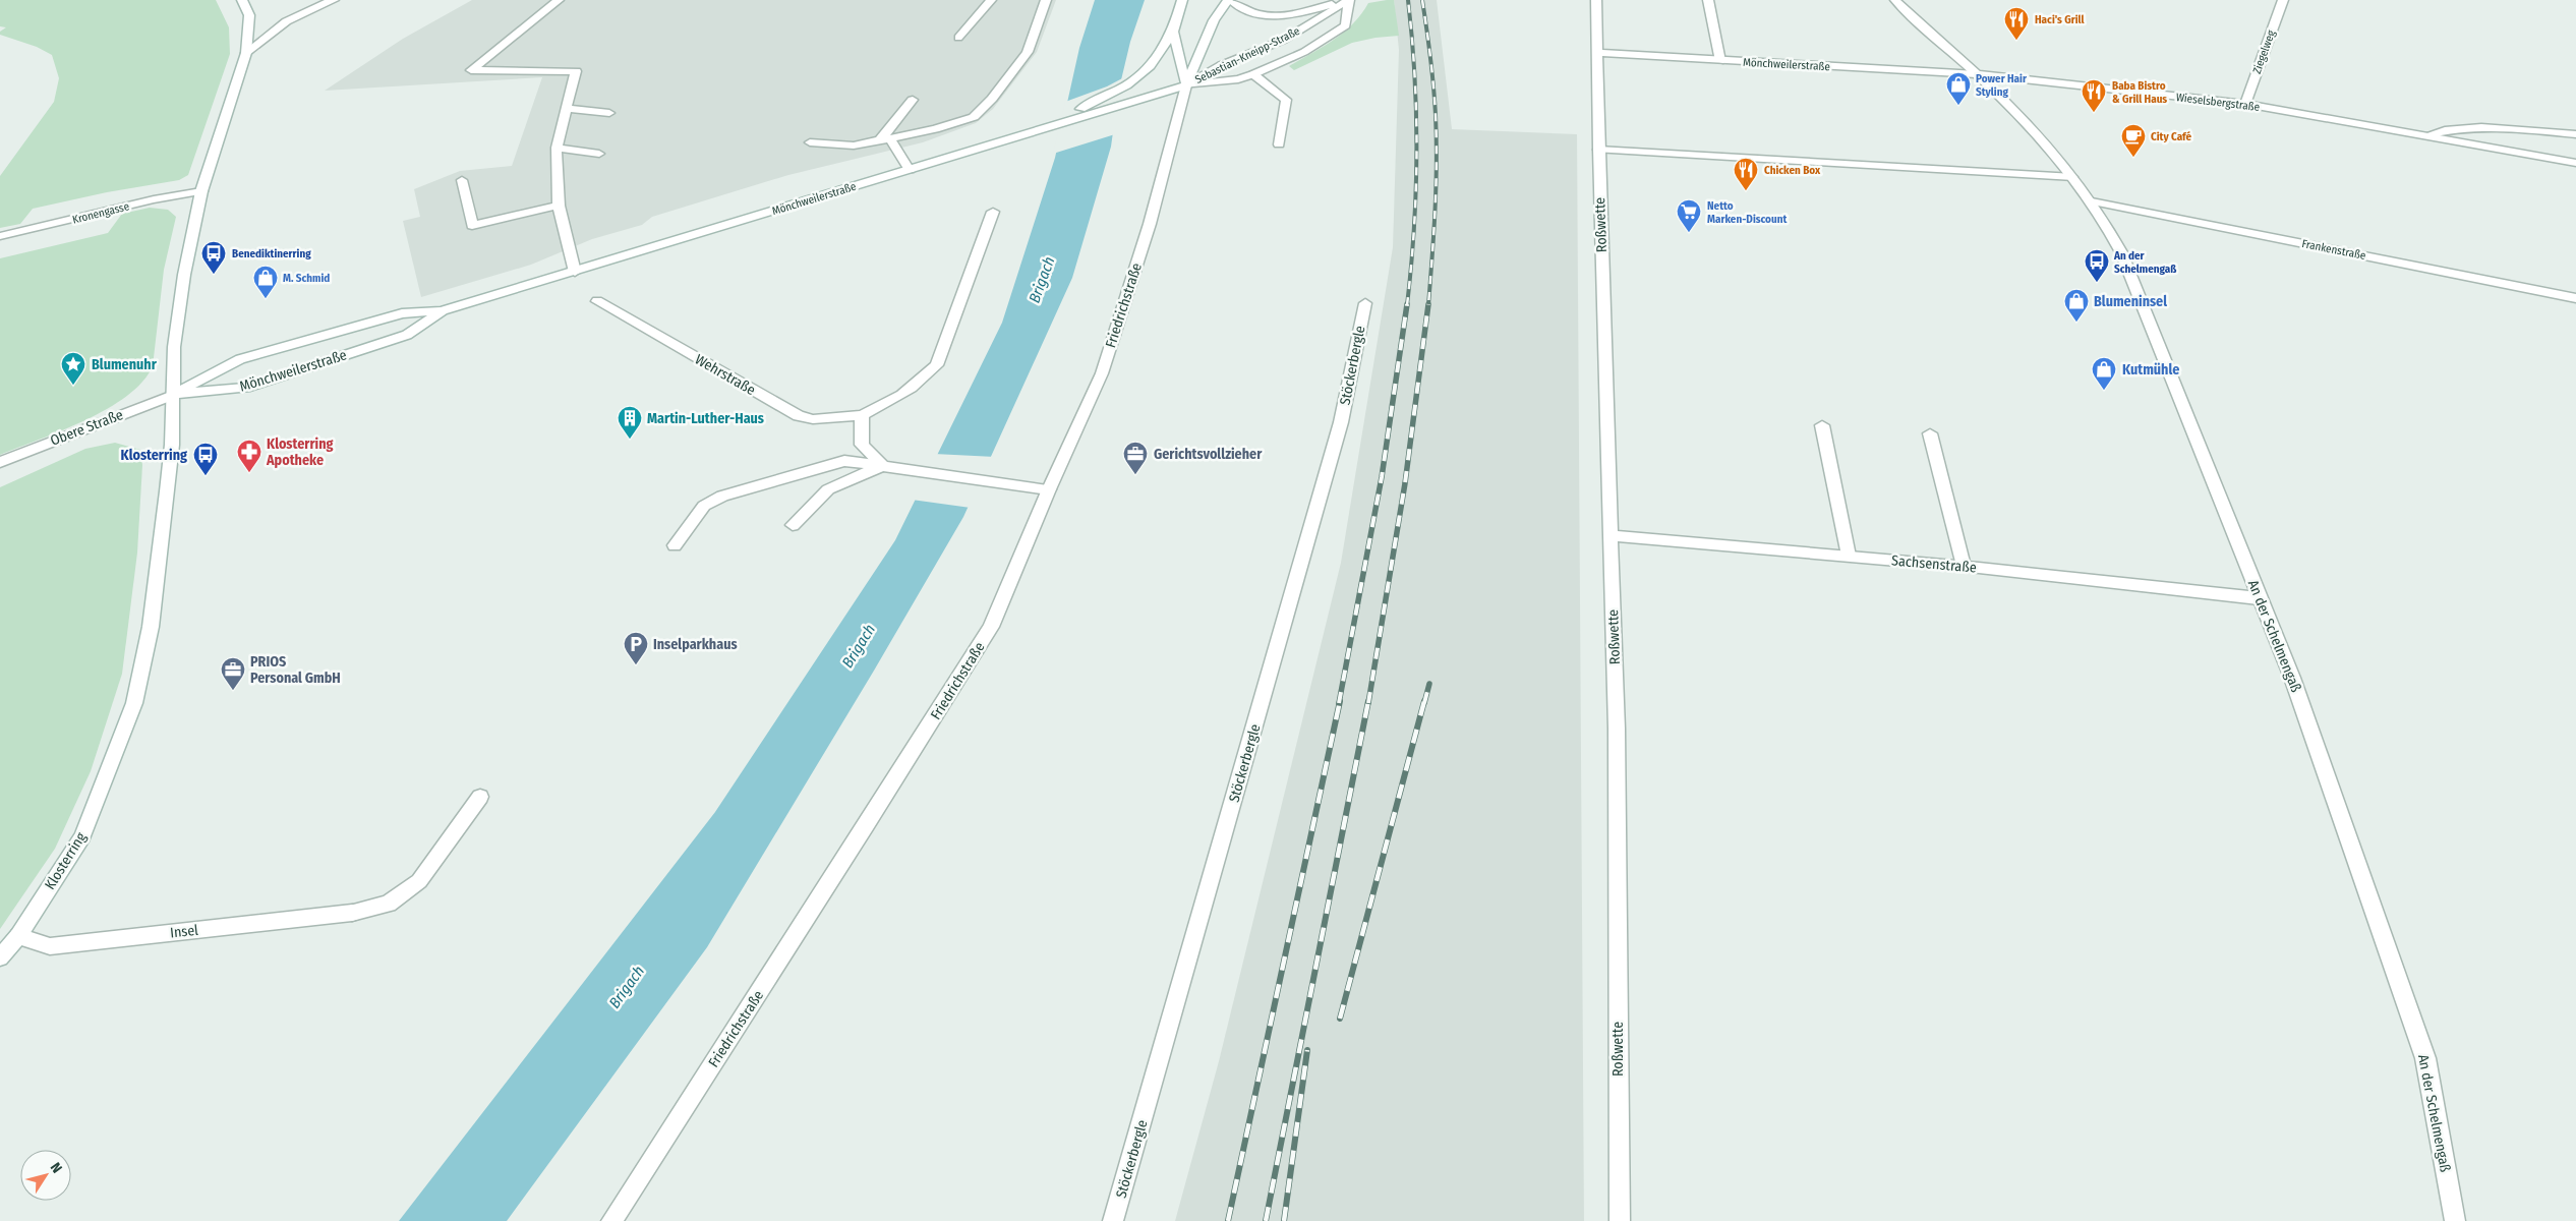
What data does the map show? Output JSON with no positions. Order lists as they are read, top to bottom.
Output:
{
  "streets": {
    "street": [
      "Ziegelweg",
      "Sebastian-Kneipp-Straße",
      "Mönchweilerstraße",
      "Wieselsbergstraße",
      "Kronengasse",
      "Roßwette",
      "Frankenstraße",
      "Friedrichstraße",
      "Stöckerbergle",
      "Wehrstraße",
      "Obere Straße",
      "Sachsenstraße",
      "An der Schelmengaß",
      "Klosterring",
      "Insel"
    ]
  },
  "crossings": [
    ["Ziegelweg", "Wieselsbergstraße"],
    ["Sebastian-Kneipp-Straße", "Mönchweilerstraße"],
    ["Sebastian-Kneipp-Straße", "Friedrichstraße"],
    ["Mönchweilerstraße", "Wieselsbergstraße"],
    ["Mönchweilerstraße", "Roßwette"],
    ["Mönchweilerstraße", "Friedrichstraße"],
    ["Mönchweilerstraße", "Obere Straße"],
    ["Mönchweilerstraße", "An der Schelmengaß"],
    ["Mönchweilerstraße", "Klosterring"],
    ["Wieselsbergstraße", "An der Schelmengaß"],
    ["Roßwette", "Sachsenstraße"],
    ["Frankenstraße", "An der Schelmengaß"],
    ["Obere Straße", "Klosterring"],
    ["Sachsenstraße", "An der Schelmengaß"],
    ["Klosterring", "Insel"]
  ],
  "water": ["Brigach"],
  "places": {
    "restaurant": ["Haci's Grill", "Baba Bistro & Grill Haus", "Chicken Box"],
    "shop": [
      "Power Hair Styling",
      "M. Schmid",
      "Blumeninsel",
      "Kutmühle"
    ],
    "cafe": ["City Café"],
    "supermarket": ["Netto Marken-Discount"],
    "bus stop": ["Benediktinerring", "An der Schelmengaß", "Klosterring"],
    "place": ["Blumenuhr"],
    "building": ["Martin-Luther-Haus"],
    "pharmacy": ["Klosterring Apotheke"],
    "office": ["Gerichtsvollzieher", "PRIOS Personal GmbH"],
    "parking": ["Inselparkhaus"]
  },
  "north": "top right"
}
